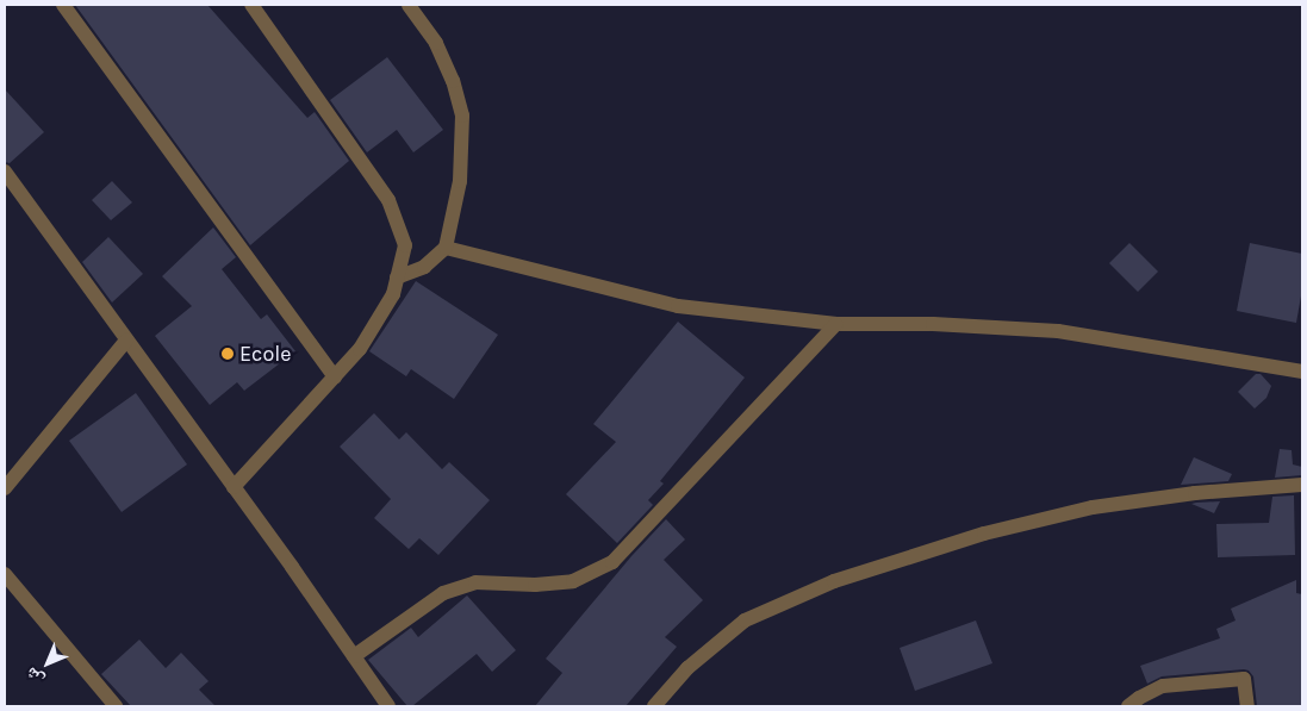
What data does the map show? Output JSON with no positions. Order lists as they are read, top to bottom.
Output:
{
  "places": ["Ecole"],
  "north": "bottom left"
}
